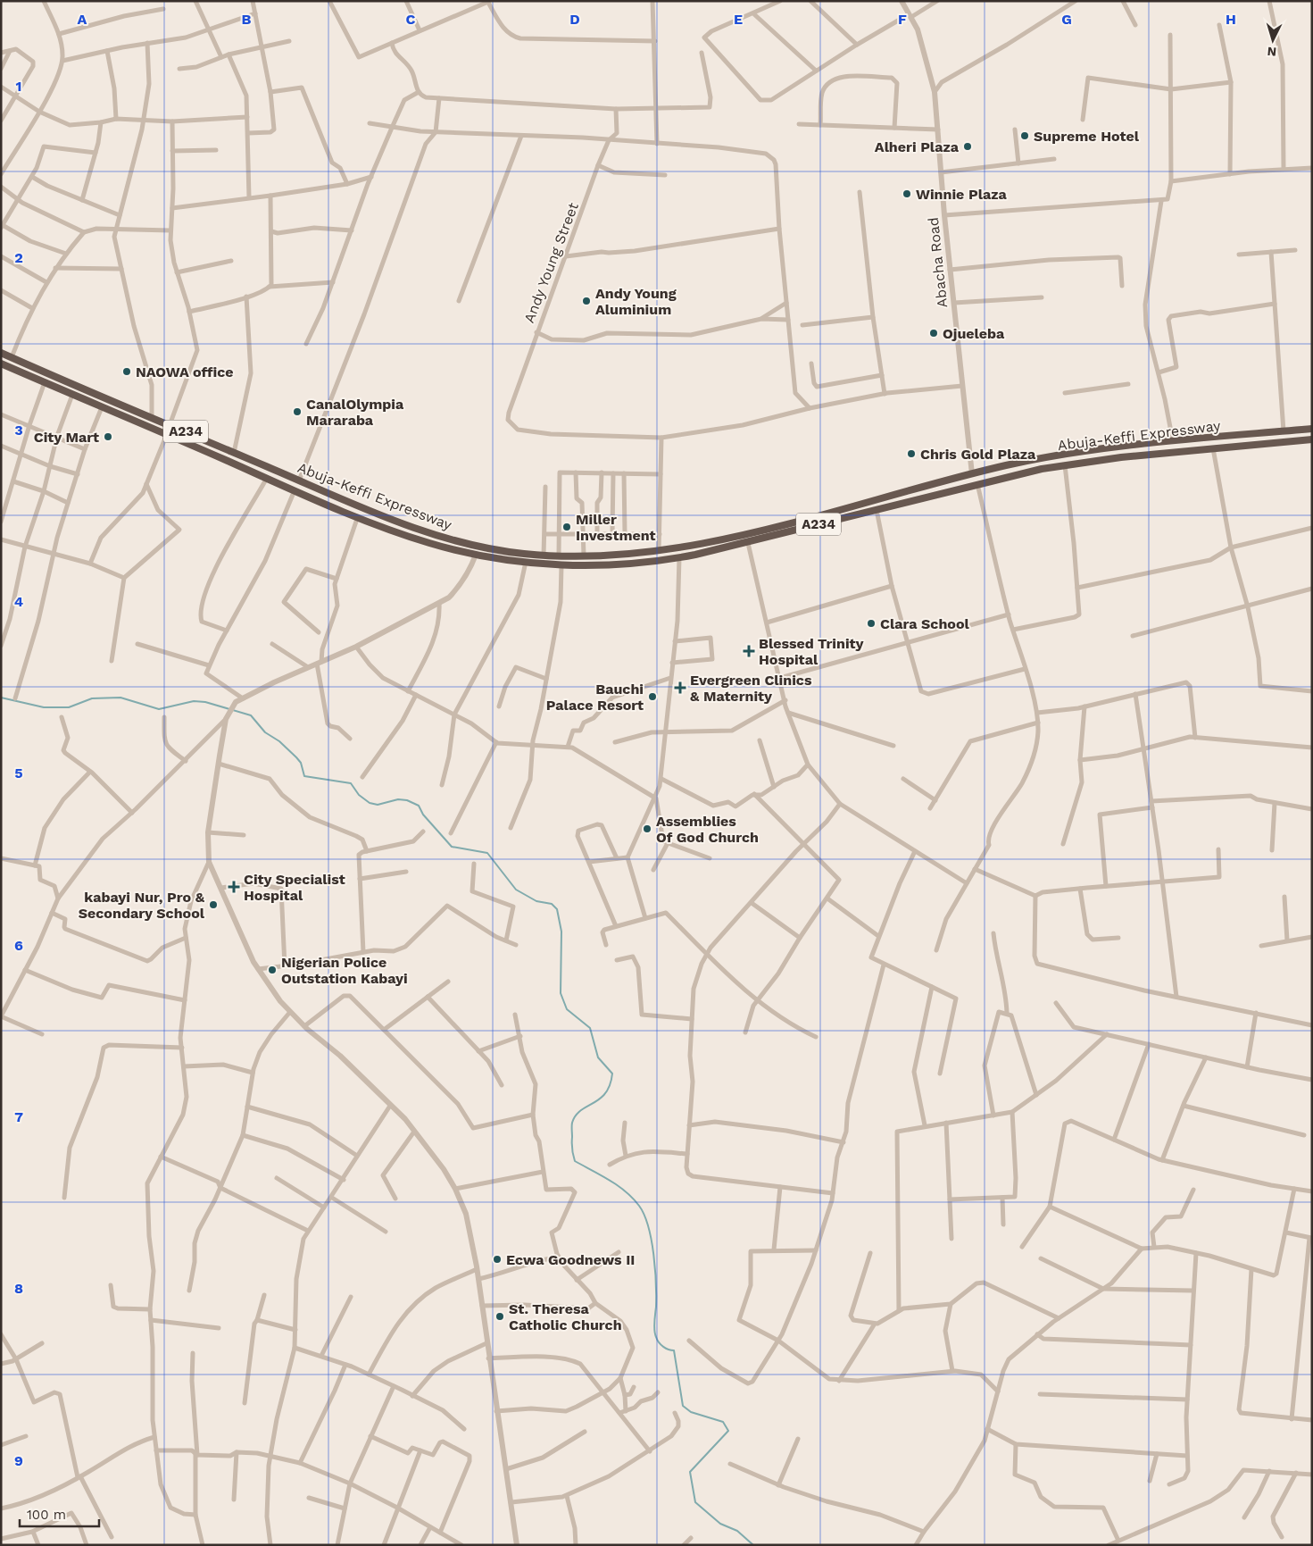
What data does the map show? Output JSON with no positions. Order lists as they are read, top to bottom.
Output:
{
  "streets": {
    "highway": ["A234", "Abuja-Keffi Expressway"],
    "street": ["Andy Young Street", "Abacha Road"]
  },
  "crossings": [
    ["Abacha Road", "Abuja-Keffi Expressway"]
  ],
  "places": {
    "other": [
      "Supreme Hotel",
      "Alheri Plaza",
      "Winnie Plaza",
      "Andy Young Aluminium",
      "Ojueleba",
      "NAOWA office",
      "CanalOlympia Mararaba",
      "City Mart",
      "Chris Gold Plaza",
      "Miller Investment",
      "Clara School",
      "Bauchi Palace Resort",
      "Assemblies Of God Church",
      "kabayi Nur, Pro & Secondary School",
      "Nigerian Police Outstation Kabayi",
      "Ecwa Goodnews II",
      "St. Theresa Catholic Church"
    ],
    "health": ["Blessed Trinity Hospital", "Evergreen Clinics & Maternity", "City Specialist Hospital"]
  },
  "scale_bar": "100 m",
  "north": "bottom",
  "grid": {
    "columns": [
      "A",
      "B",
      "C",
      "D",
      "E",
      "F",
      "G",
      "H"
    ],
    "rows": [
      "1",
      "2",
      "3",
      "4",
      "5",
      "6",
      "7",
      "8",
      "9"
    ]
  }
}
